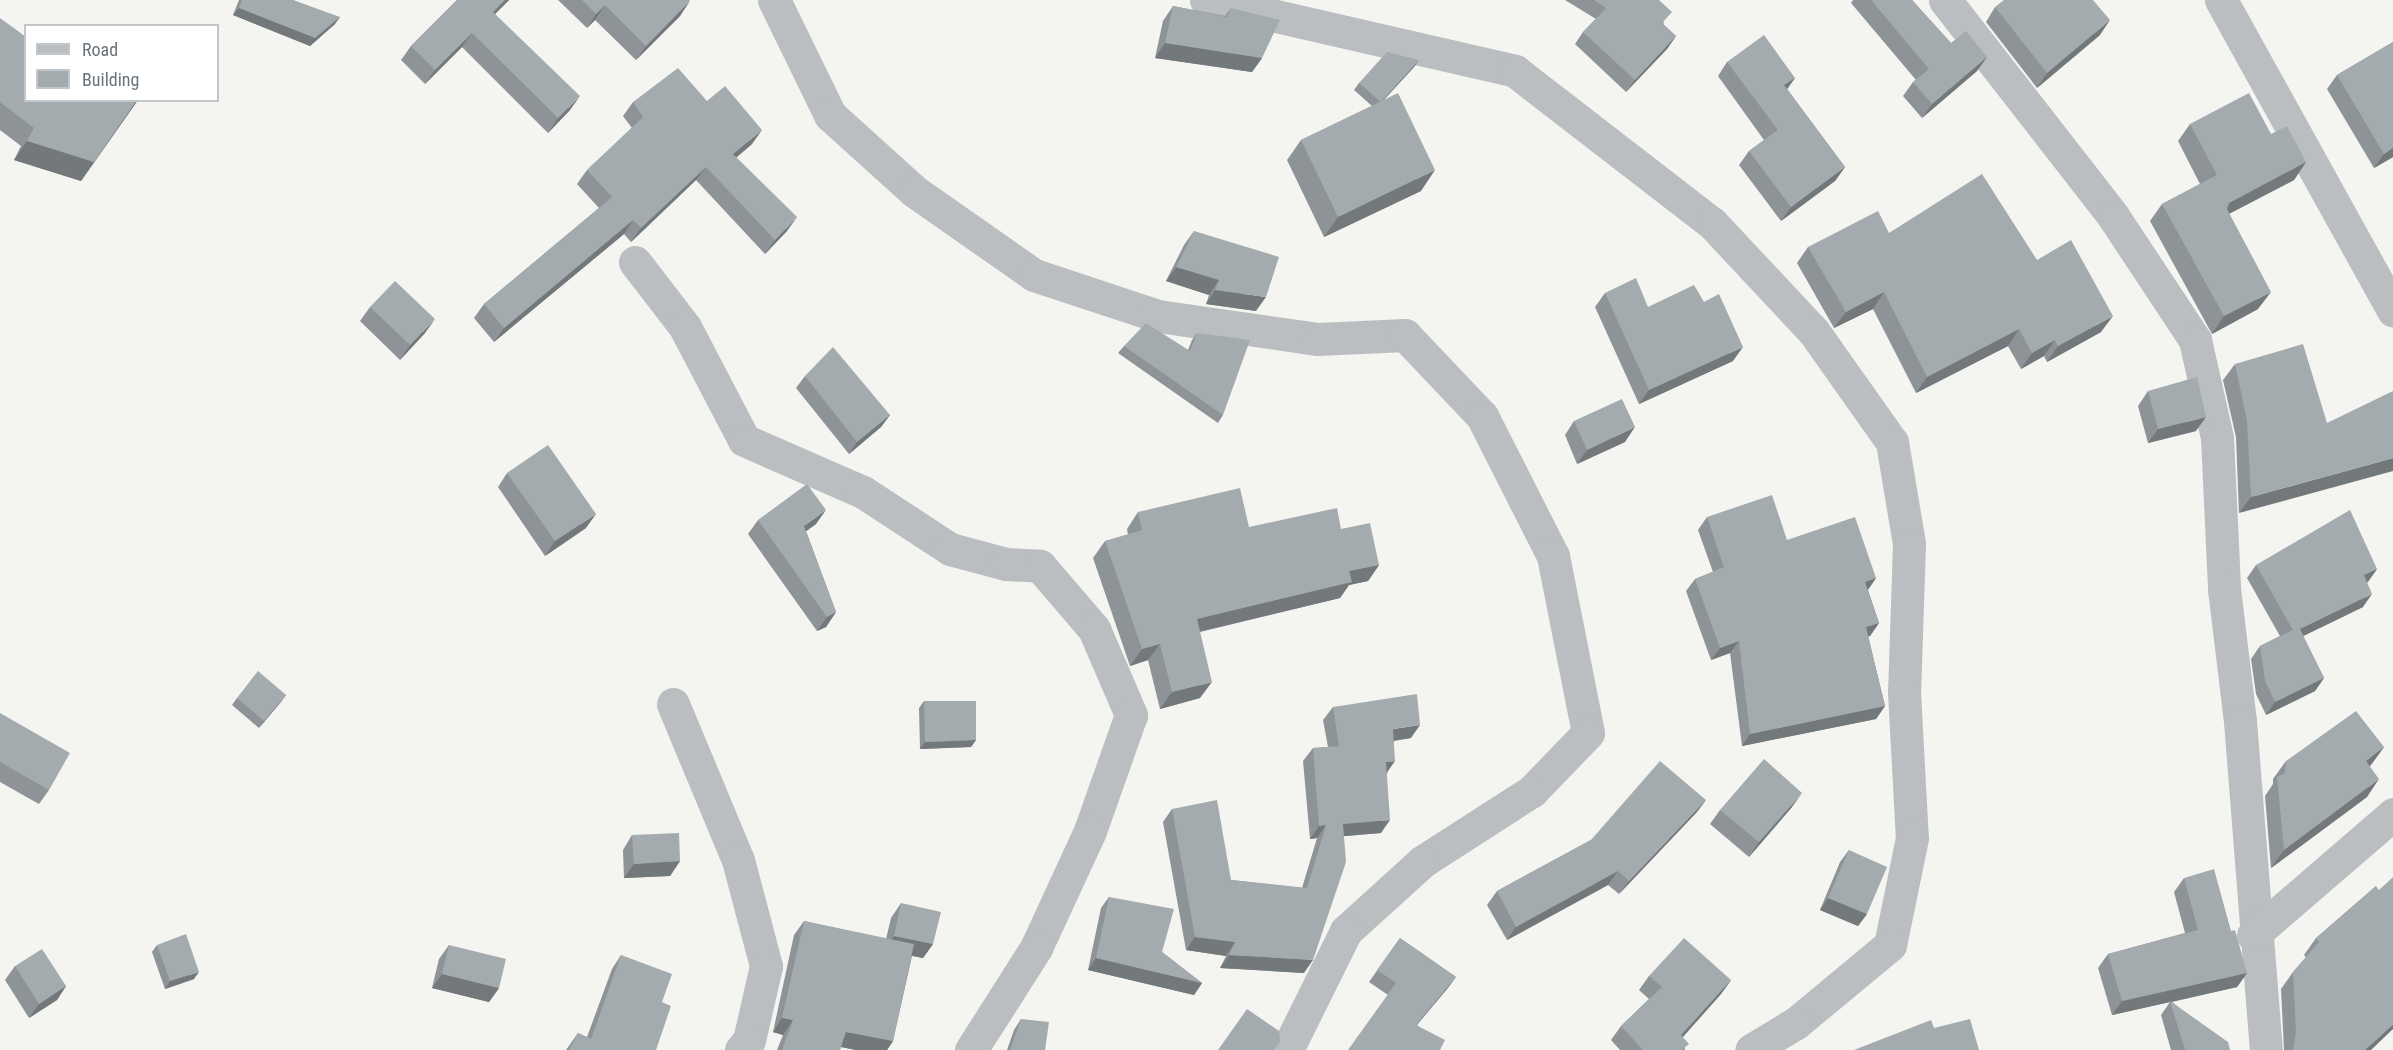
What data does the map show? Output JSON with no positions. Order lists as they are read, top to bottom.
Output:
{
  "legend": ["Road", "Building"]
}
